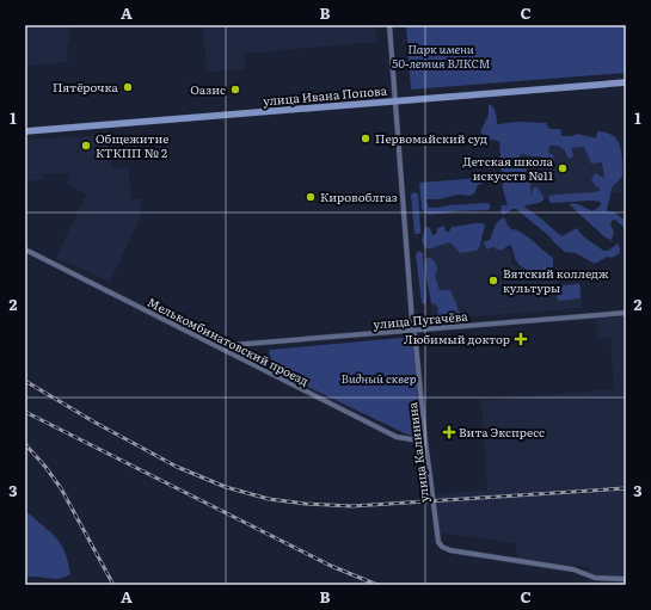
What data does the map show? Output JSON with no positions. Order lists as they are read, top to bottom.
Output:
{
  "streets": {
    "main road": ["улица Ивана Попова"],
    "street": ["улица Пугачёва", "Мелькомбинатовский проезд", "улица Калинина"]
  },
  "crossings": [
    ["улица Ивана Попова", "улица Калинина"],
    ["улица Пугачёва", "Мелькомбинатовский проезд"],
    ["улица Пугачёва", "улица Калинина"],
    ["Мелькомбинатовский проезд", "улица Калинина"]
  ],
  "parks": ["Парк имени 50-летия ВЛКСМ", "Видный сквер"],
  "places": {
    "other": [
      "Пятёрочка",
      "Оазис",
      "Первомайский суд",
      "Общежитие КТКПП № 2",
      "Детская школа искусств №11",
      "Кировоблгаз",
      "Вятский колледж культуры"
    ],
    "health": ["Любимый доктор", "Вита Экспресс"]
  },
  "grid": {
    "columns": ["A", "B", "C"],
    "rows": ["1", "2", "3"]
  }
}
